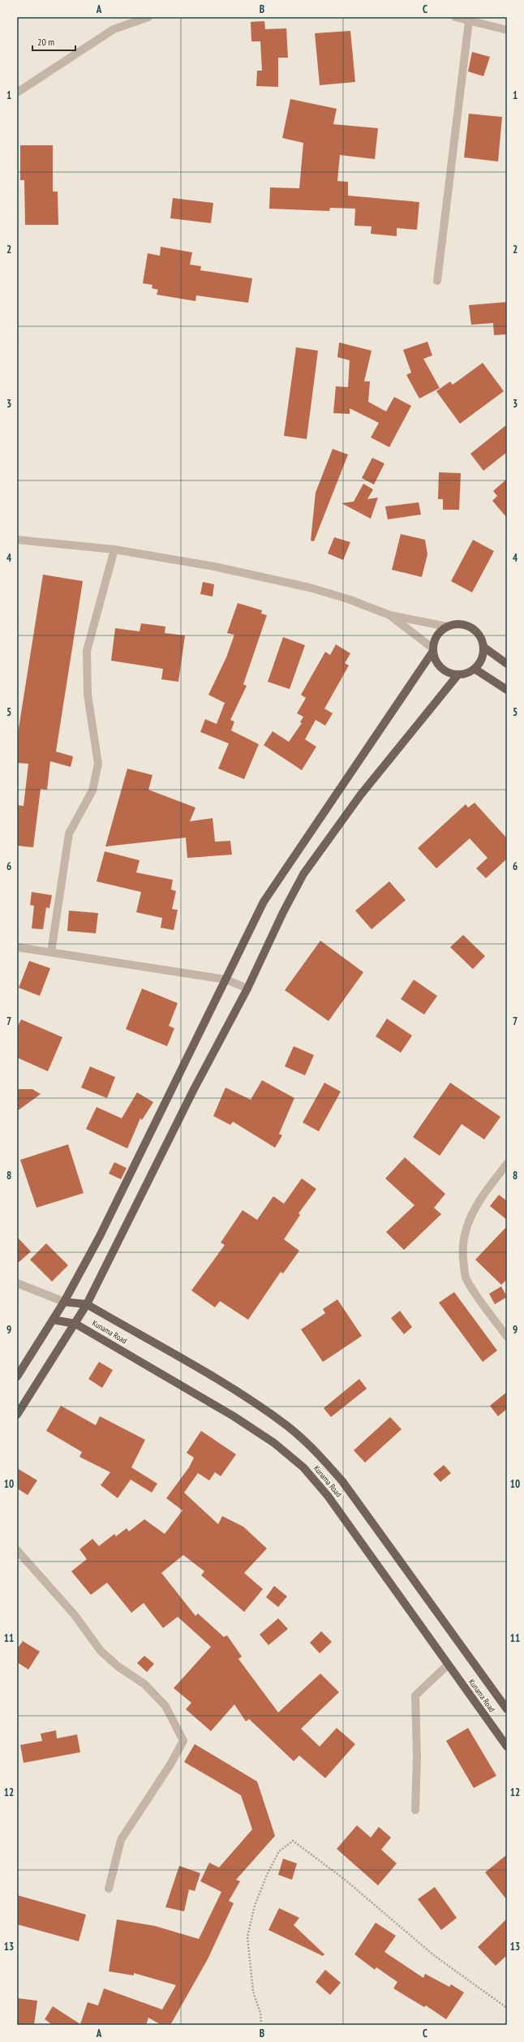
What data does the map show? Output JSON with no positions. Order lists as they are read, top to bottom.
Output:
{
  "streets": {
    "main road": ["Kunama Road"]
  },
  "scale_bar": "20 m",
  "grid": {
    "columns": ["A", "B", "C"],
    "rows": [
      "1",
      "2",
      "3",
      "4",
      "5",
      "6",
      "7",
      "8",
      "9",
      "10",
      "11",
      "12",
      "13"
    ]
  }
}
